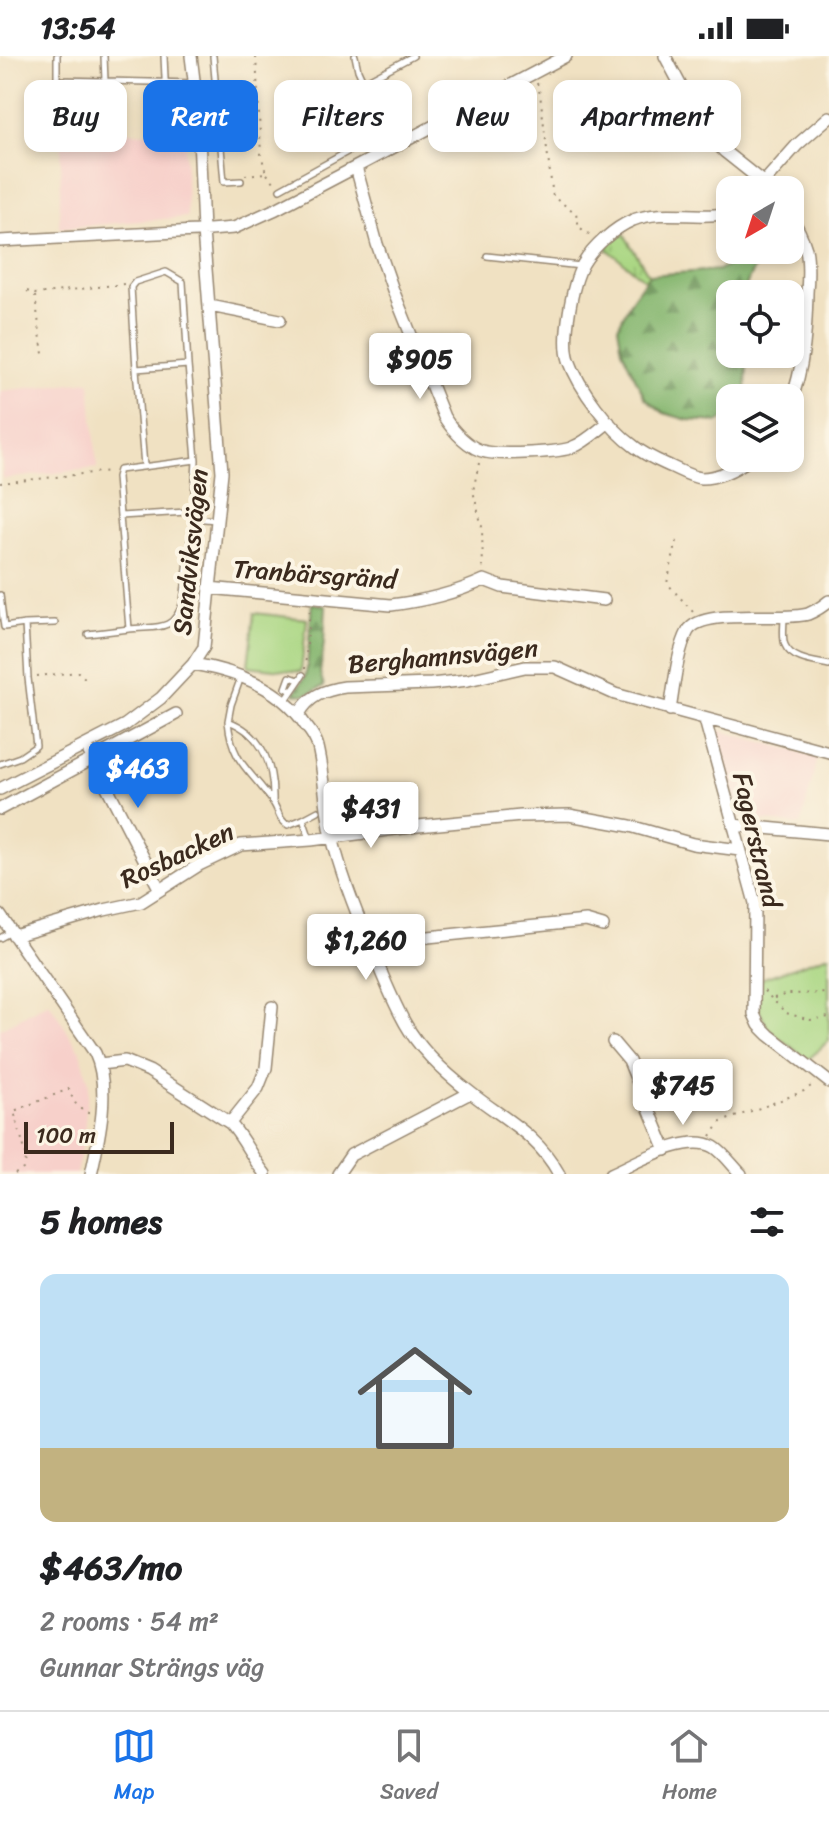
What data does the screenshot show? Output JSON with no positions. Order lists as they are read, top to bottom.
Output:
{
  "streets": {
    "street": [
      "Sandviksvägen",
      "Tranbärsgränd",
      "Berghamnsvägen",
      "Fagerstrand",
      "Rosbacken"
    ]
  },
  "crossings": [
    ["Sandviksvägen", "Tranbärsgränd"],
    ["Berghamnsvägen", "Fagerstrand"],
    ["Fagerstrand", "Rosbacken"]
  ],
  "scale_bar": "100 m",
  "north": "bottom left",
  "page": {
    "status": "13:54",
    "chip": [
      "Buy",
      "Rent",
      "Filters",
      "New",
      "Apartment"
    ],
    "price": [
      "$905",
      "$463",
      "$431",
      "$1,260",
      "$745"
    ],
    "scale": "100 m",
    "heading": "5 homes",
    "list": [
      {
        "name": "$463/mo",
        "note": "2 rooms · 54 m² · Gunnar Strängs väg"
      }
    ],
    "tabs": ["Map", "Saved", "Home"]
  }
}
